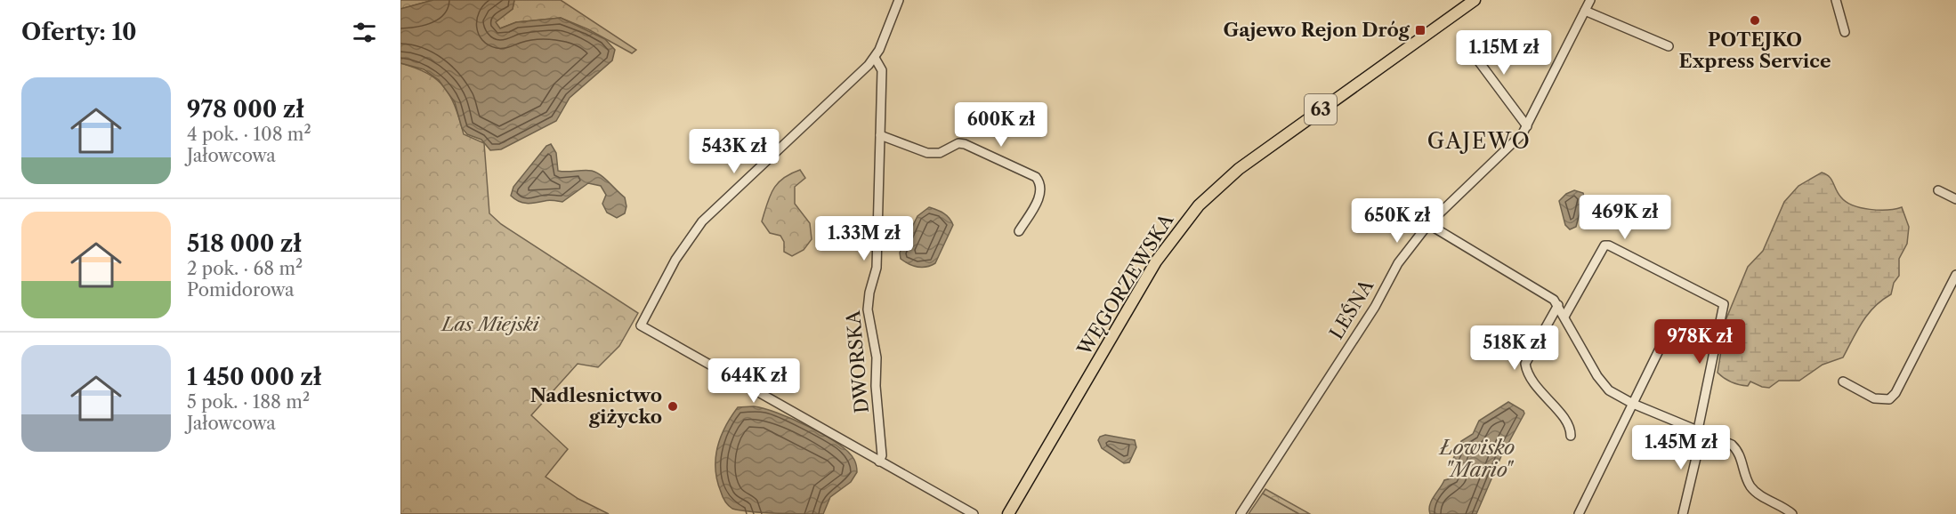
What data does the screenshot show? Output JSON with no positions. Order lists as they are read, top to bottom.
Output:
{
  "streets": {
    "main road": ["63", "WĘGORZEWSKA"],
    "street": ["LEŚNA", "DWORSKA"]
  },
  "districts": ["GAJEWO"],
  "water": ["Łowisko \"Mario\""],
  "parks": ["Las Miejski"],
  "places": {
    "other": ["POTEJKO Express Service", "Nadlesnictwo giżycko"],
    "transit": ["Gajewo Rejon Dróg"]
  },
  "page": {
    "heading": "Oferty: 10",
    "price": [
      "1.15M zł",
      "600K zł",
      "543K zł",
      "469K zł",
      "650K zł",
      "1.33M zł",
      "978K zł",
      "518K zł",
      "644K zł",
      "1.45M zł"
    ],
    "list": [
      {
        "name": "978 000 zł",
        "note": "4 pok. · 108 m² · Jałowcowa"
      },
      {
        "name": "518 000 zł",
        "note": "2 pok. · 68 m² · Pomidorowa"
      },
      {
        "name": "1 450 000 zł",
        "note": "5 pok. · 188 m² · Jałowcowa"
      }
    ]
  }
}
